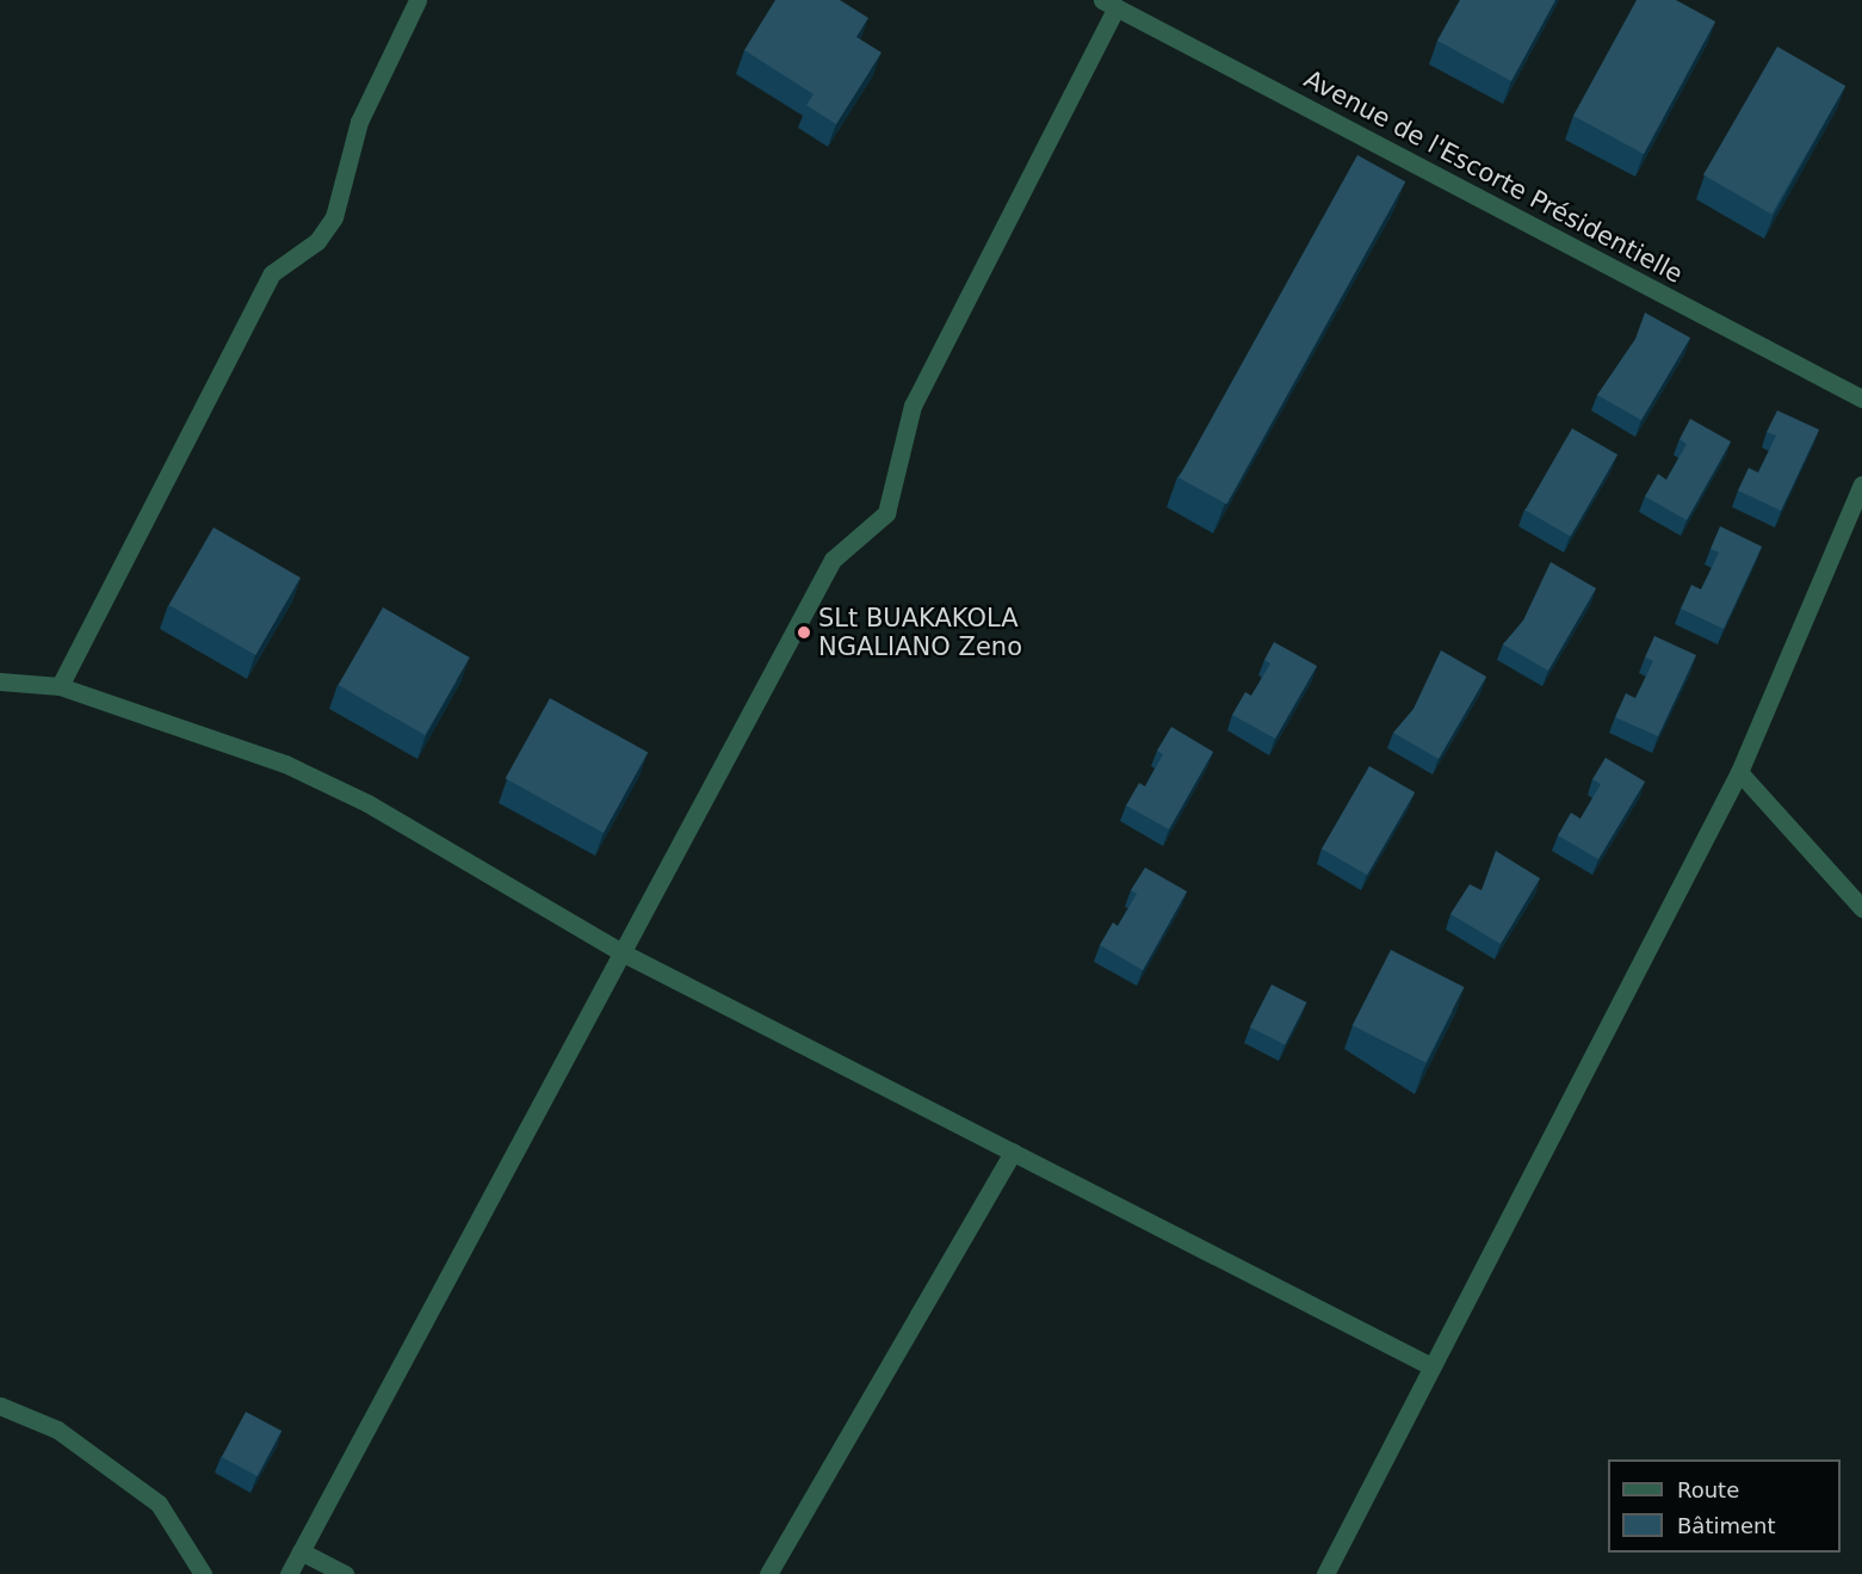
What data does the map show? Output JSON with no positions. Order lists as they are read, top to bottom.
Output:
{
  "streets": {
    "street": ["Avenue de l'Escorte Présidentielle"]
  },
  "places": ["SLt BUAKAKOLA NGALIANO Zeno"],
  "legend": ["Route", "Bâtiment"]
}
